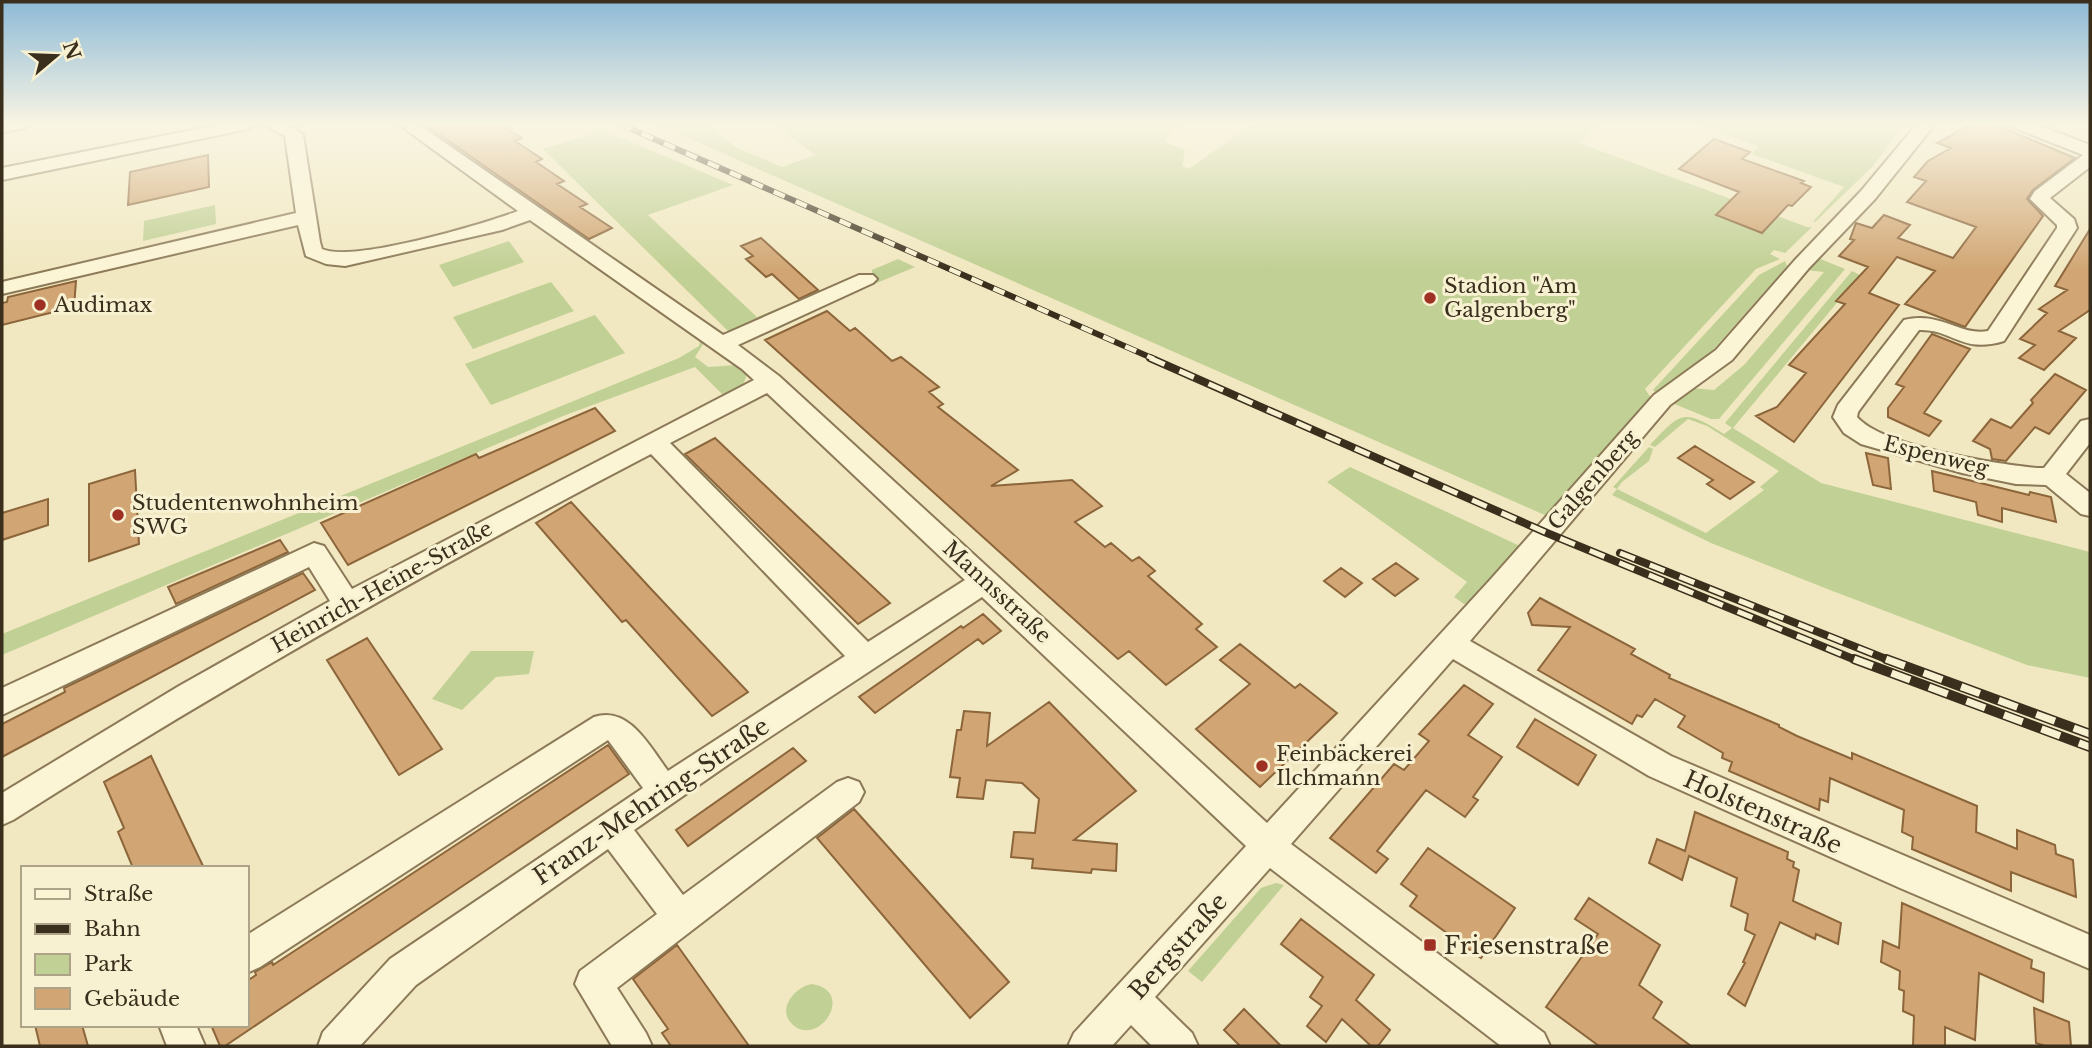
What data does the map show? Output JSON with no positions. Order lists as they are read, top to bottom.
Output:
{
  "streets": {
    "street": [
      "Espenweg",
      "Galgenberg",
      "Heinrich-Heine-Straße",
      "Mannsstraße",
      "Franz-Mehring-Straße",
      "Holstenstraße",
      "Bergstraße"
    ]
  },
  "crossings": [
    ["Galgenberg", "Mannsstraße"],
    ["Galgenberg", "Holstenstraße"],
    ["Galgenberg", "Bergstraße"],
    ["Heinrich-Heine-Straße", "Mannsstraße"],
    ["Mannsstraße", "Franz-Mehring-Straße"],
    ["Mannsstraße", "Bergstraße"]
  ],
  "places": {
    "other": [
      "Stadion \"Am Galgenberg\"",
      "Audimax",
      "Studentenwohnheim SWG",
      "Feinbäckerei Ilchmann"
    ],
    "transit": ["Friesenstraße"]
  },
  "legend": [
    "Straße",
    "Bahn",
    "Park",
    "Gebäude"
  ],
  "north": "right"
}
